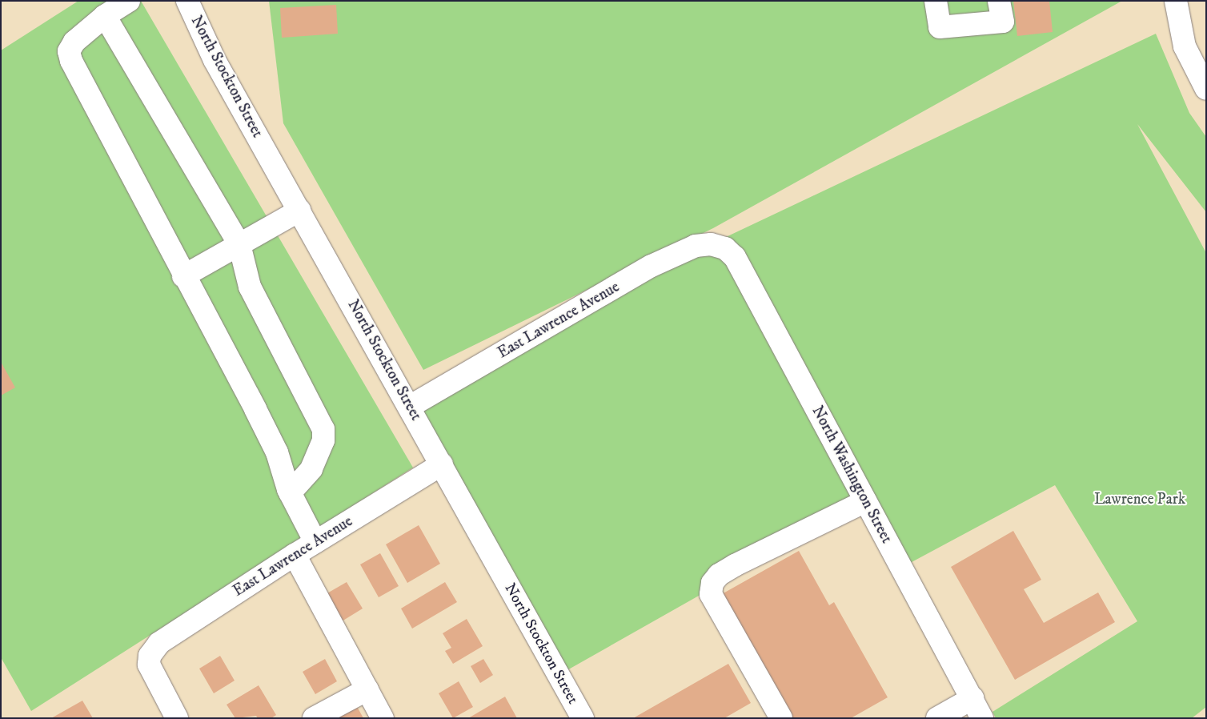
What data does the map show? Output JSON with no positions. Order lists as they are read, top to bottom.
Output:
{
  "streets": {
    "street": ["North Stockton Street", "East Lawrence Avenue", "North Washington Street"]
  },
  "crossings": [
    ["North Stockton Street", "East Lawrence Avenue"],
    ["East Lawrence Avenue", "North Washington Street"]
  ],
  "parks": ["Lawrence Park"]
}
